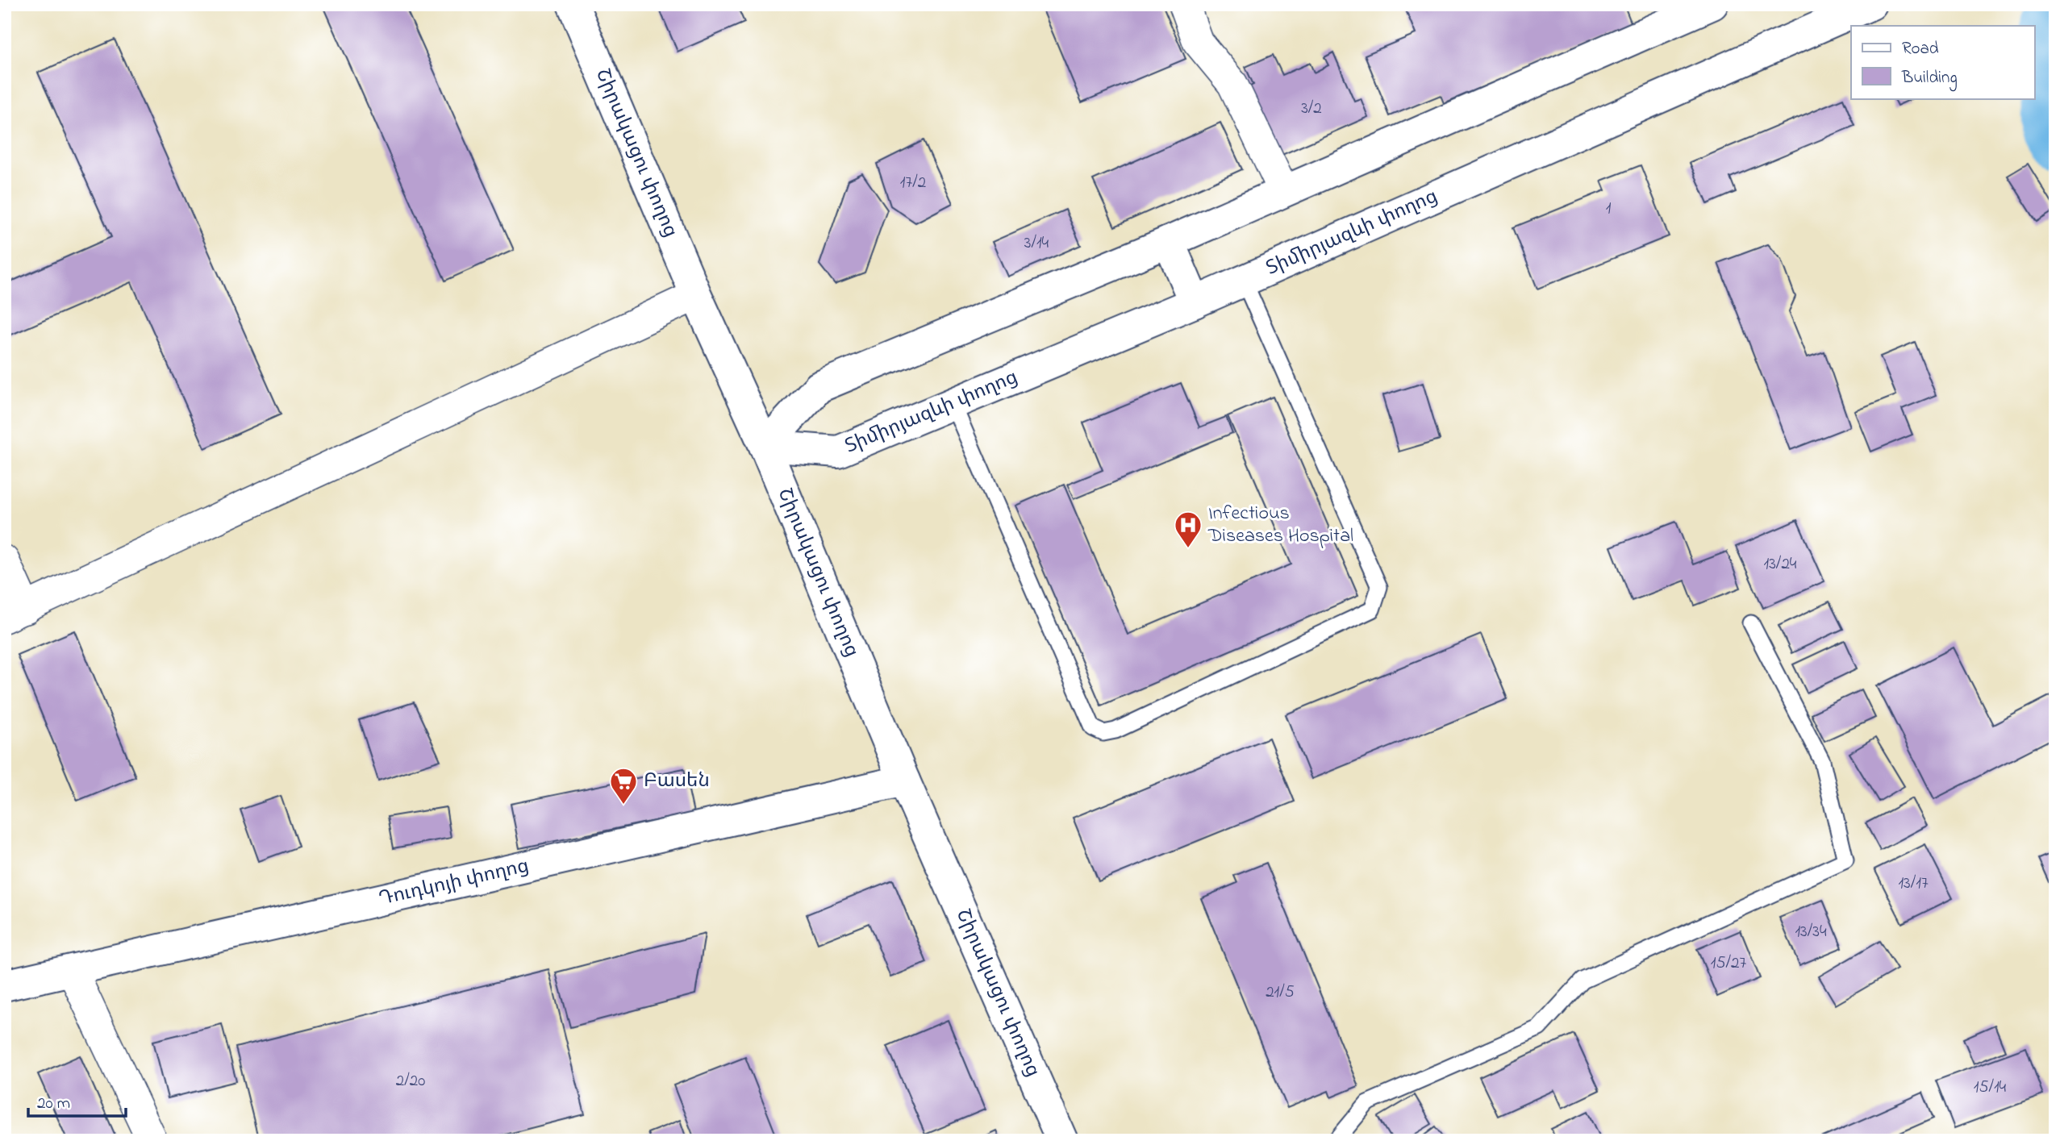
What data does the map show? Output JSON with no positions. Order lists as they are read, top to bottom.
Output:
{
  "streets": {
    "street": ["Շիրակացու փողոց", "Տիմիրյազևի փողոց", "Դուդկոյի փողոց"]
  },
  "crossings": [
    ["Շիրակացու փողոց", "Տիմիրյազևի փողոց"],
    ["Շիրակացու փողոց", "Դուդկոյի փողոց"]
  ],
  "places": {
    "hospital": ["Infectious Diseases Hospital"],
    "supermarket": ["Բասեն"]
  },
  "house_numbers": [
    "3/2",
    "17/2",
    "1",
    "3/14",
    "13/24",
    "13/17",
    "13/34",
    "15/27",
    "21/5",
    "2/20",
    "15/14"
  ],
  "legend": ["Road", "Building"],
  "scale_bar": "20 m"
}
